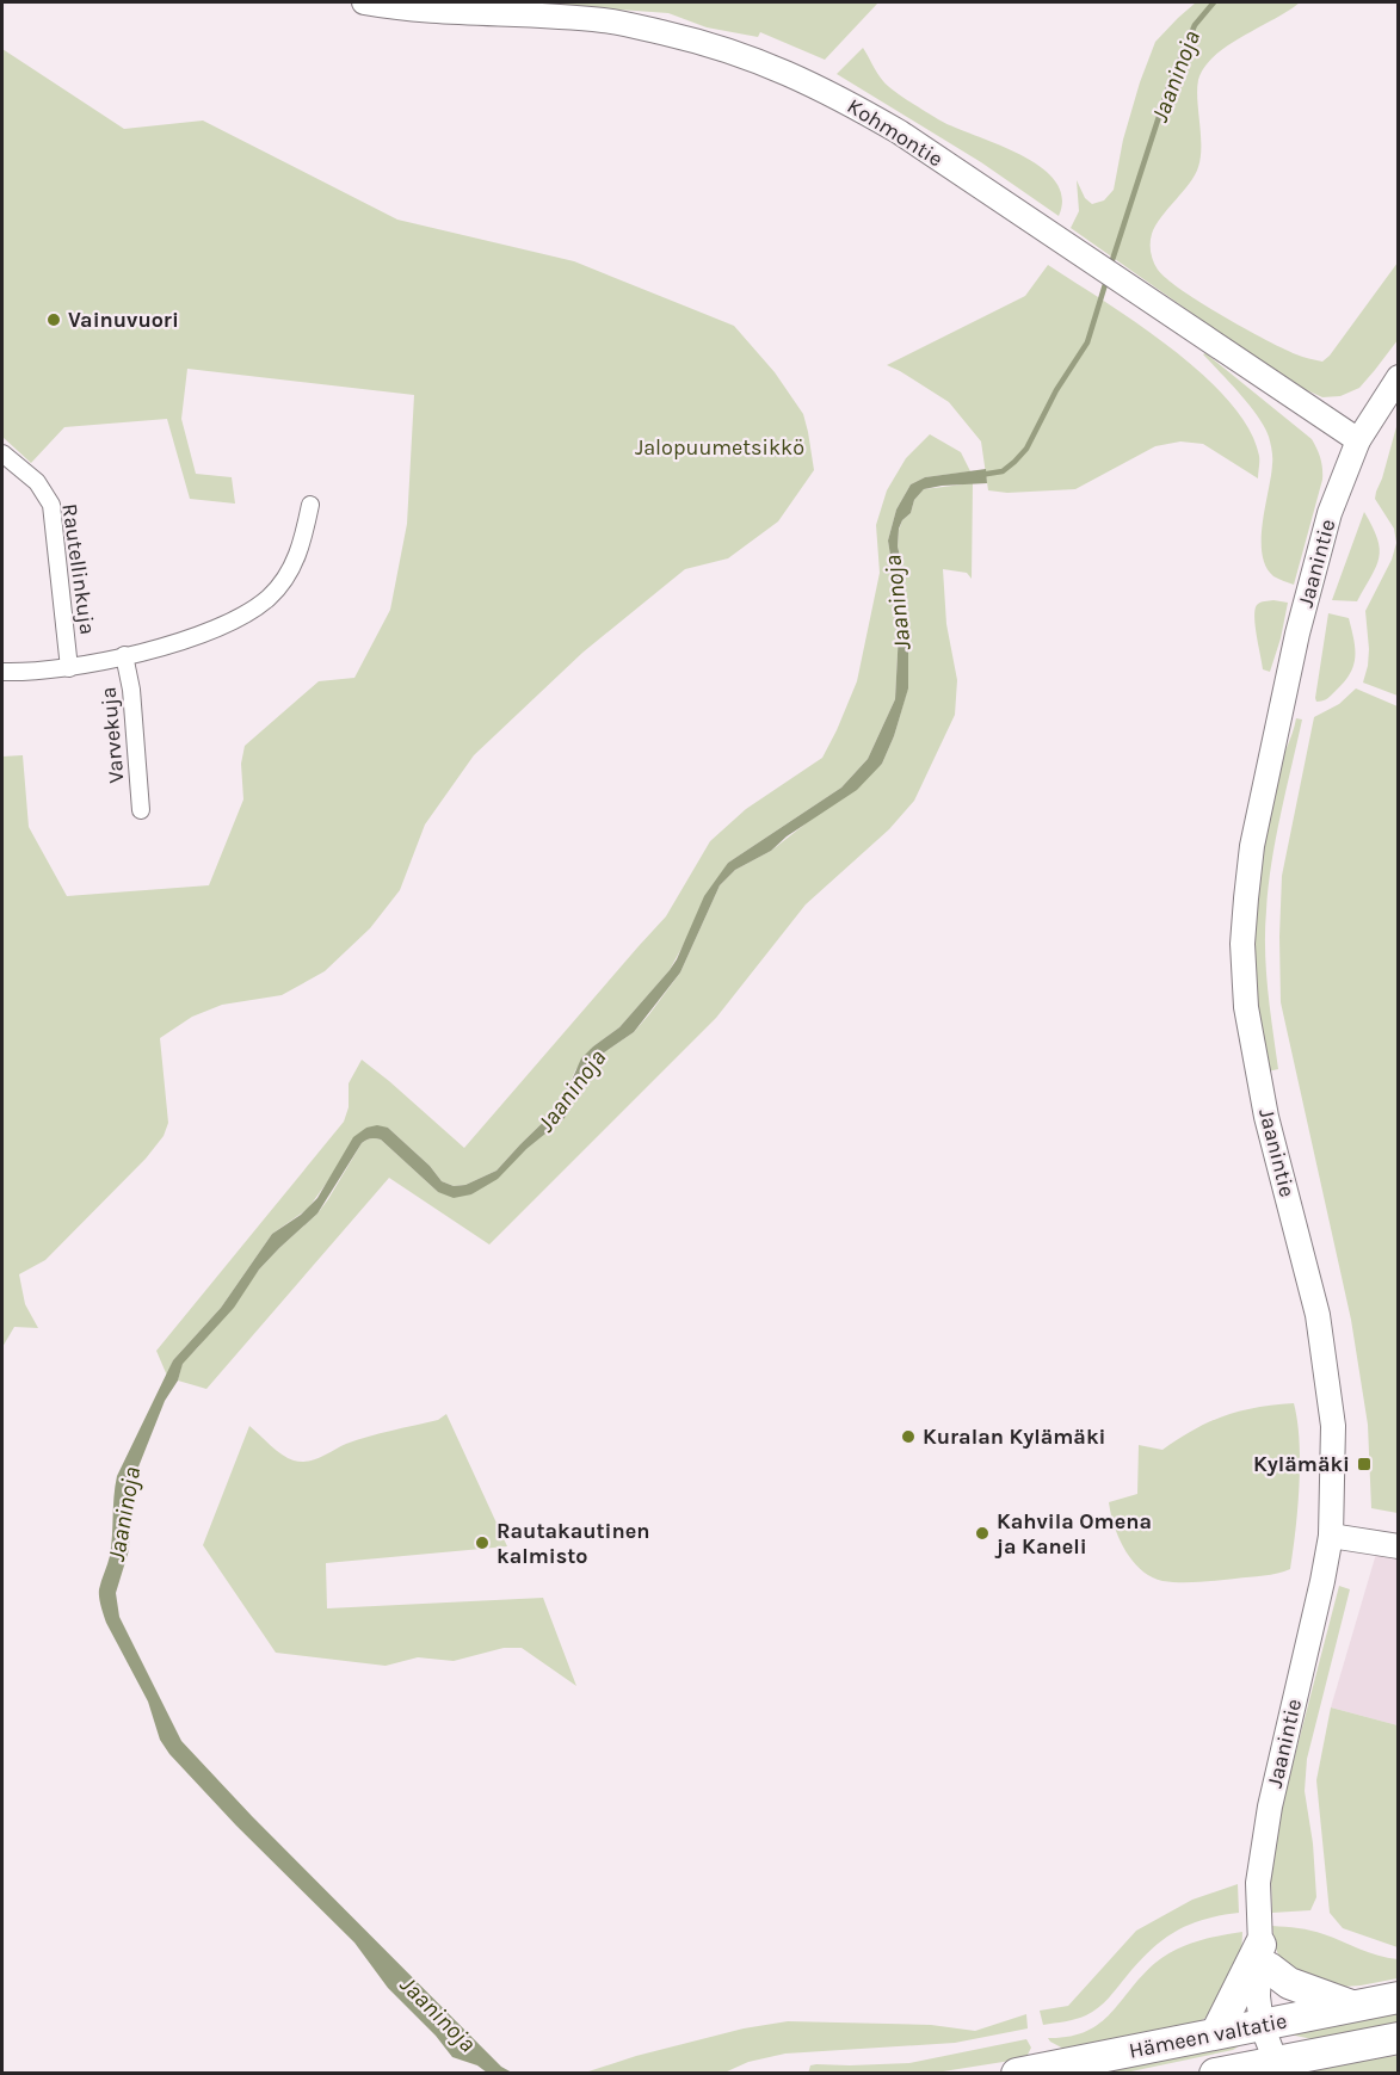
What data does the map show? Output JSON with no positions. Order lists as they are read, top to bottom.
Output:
{
  "streets": {
    "highway": ["Hämeen valtatie"],
    "main road": ["Kohmontie", "Jaanintie"],
    "street": ["Rautellinkuja", "Varvekuja"]
  },
  "crossings": [
    ["Kohmontie", "Jaanintie"],
    ["Jaanintie", "Hämeen valtatie"]
  ],
  "water": ["Jaaninoja"],
  "parks": ["Jalopuumetsikkö"],
  "places": {
    "other": [
      "Vainuvuori",
      "Kuralan Kylämäki",
      "Kahvila Omena ja Kaneli",
      "Rautakautinen kalmisto"
    ],
    "transit": ["Kylämäki"]
  }
}
